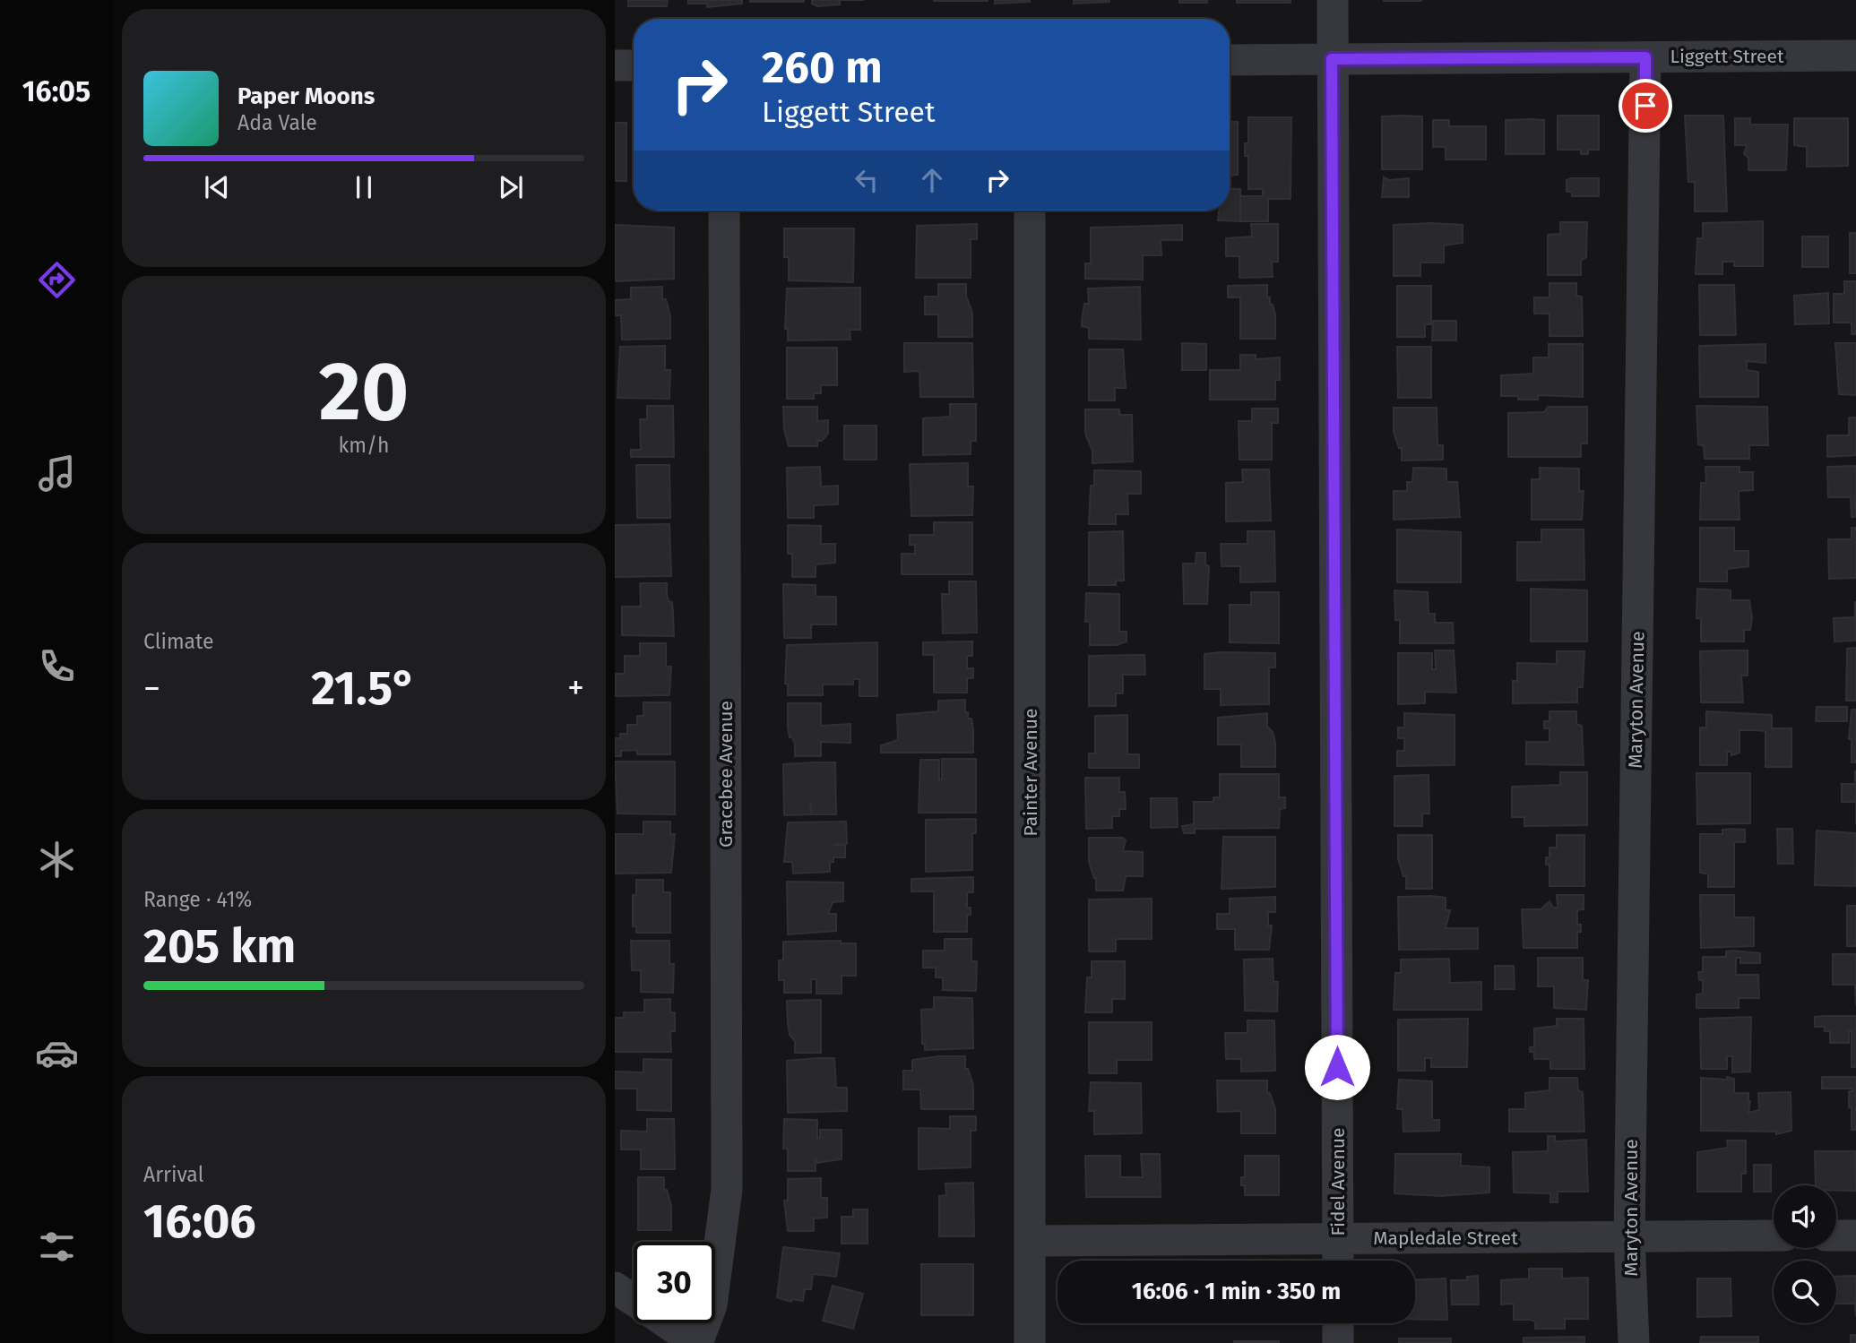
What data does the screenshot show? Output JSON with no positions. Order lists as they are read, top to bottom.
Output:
{
  "streets": {
    "street": [
      "Liggett Street",
      "Maryton Avenue",
      "Painter Avenue",
      "Gracebee Avenue",
      "Fidel Avenue",
      "Mapledale Street"
    ]
  },
  "crossings": [
    ["Liggett Street", "Maryton Avenue"],
    ["Liggett Street", "Fidel Avenue"],
    ["Maryton Avenue", "Mapledale Street"],
    ["Painter Avenue", "Mapledale Street"],
    ["Fidel Avenue", "Mapledale Street"]
  ],
  "page": {
    "tabs": "16:05",
    "turn": ["260 m", "Liggett Street"],
    "song": ["Paper Moons", "Ada Vale"],
    "tile": [
      ["20", "km/h"],
      "Climate",
      ["Range · 41%", "205 km"],
      ["Arrival", "16:06"]
    ],
    "heat": ["−", "21.5°", "+"],
    "limit": "30",
    "trip": "16:06 · 1 min · 350 m"
  }
}
